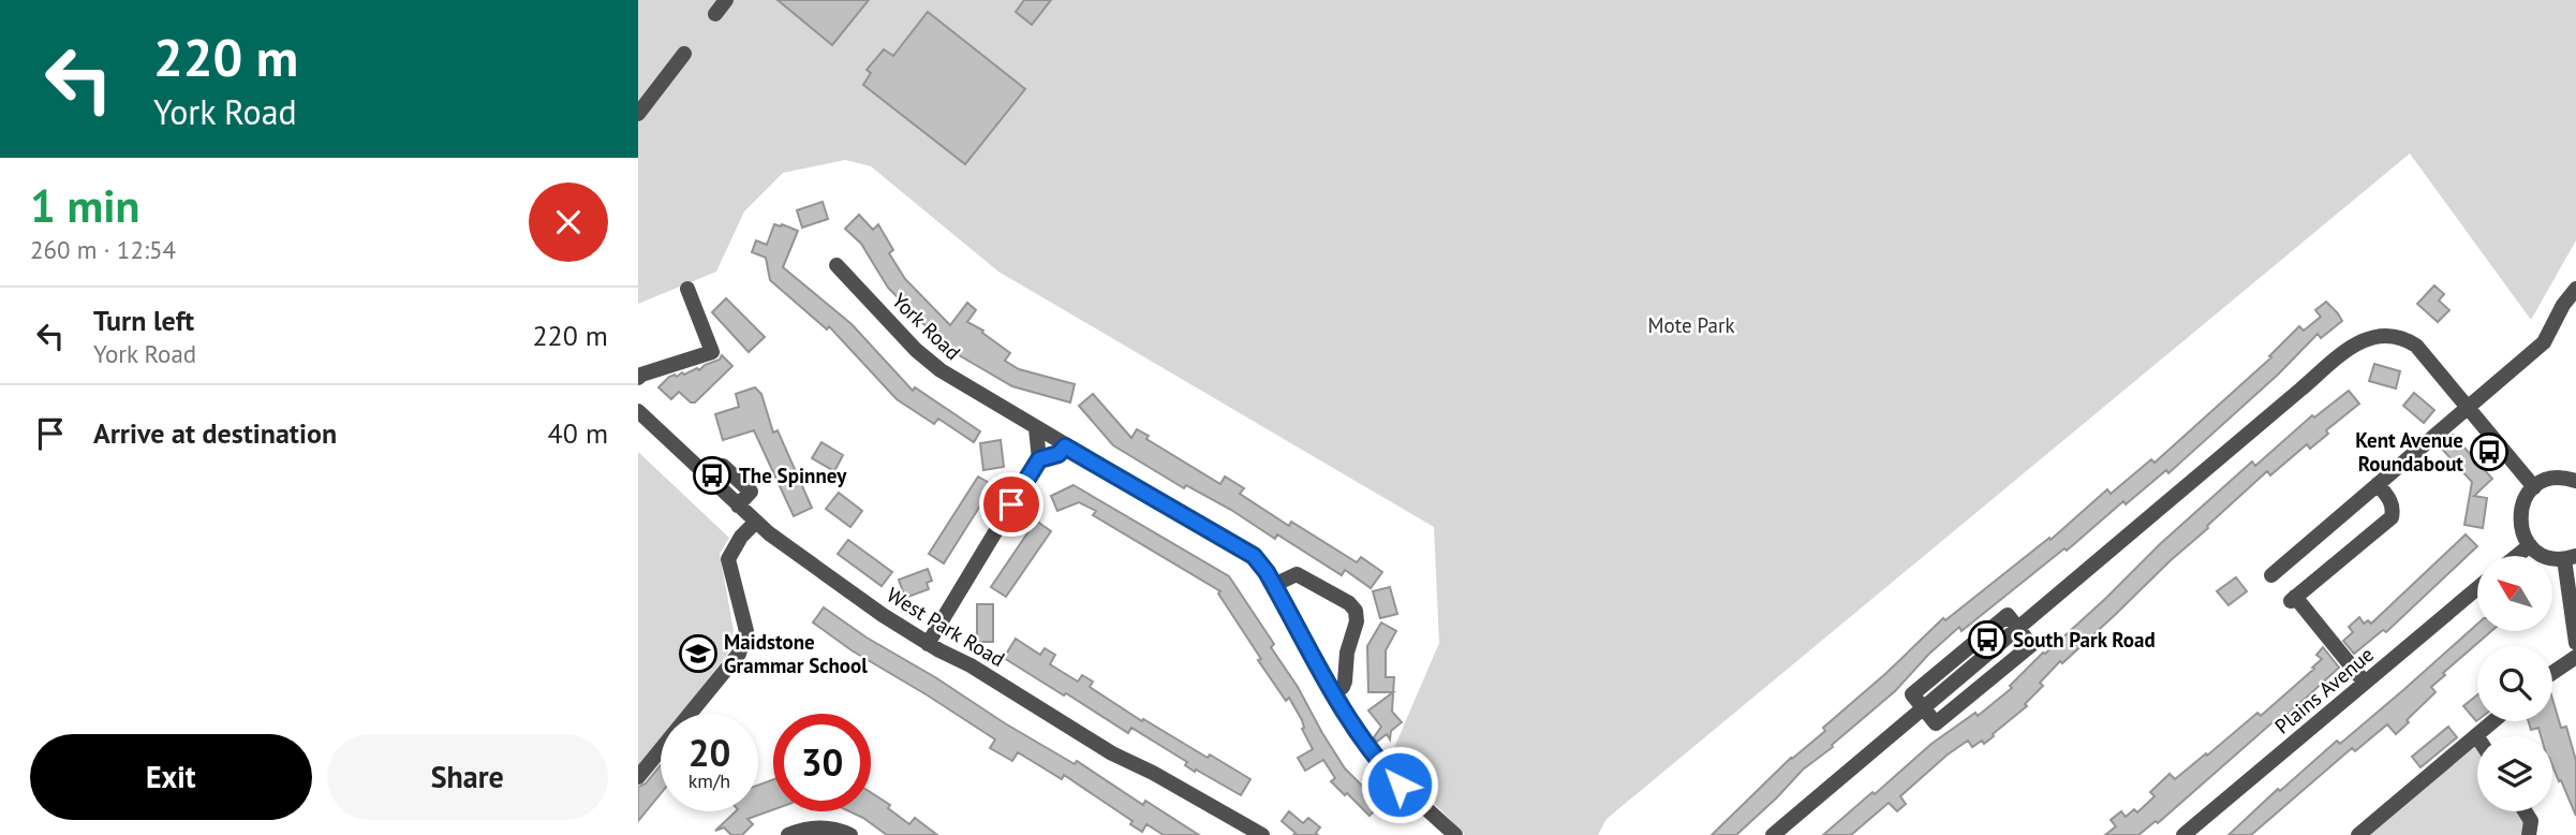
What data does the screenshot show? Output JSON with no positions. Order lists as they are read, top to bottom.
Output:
{
  "streets": {
    "street": ["York Road", "West Park Road", "Plains Avenue"]
  },
  "parks": ["Mote Park"],
  "places": {
    "bus stop": ["Kent Avenue Roundabout", "The Spinney", "South Park Road"],
    "school or university": ["Maidstone Grammar School"]
  },
  "north": "top left",
  "page": {
    "turn": ["220 m", "York Road"],
    "heading": ["1 min", "260 m · 12:54"],
    "list": [
      {
        "name": "Turn left",
        "note": "York Road",
        "value": "220 m"
      },
      {
        "name": "Arrive at destination",
        "value": "40 m"
      }
    ],
    "speed": "20 km/h",
    "limit": "30",
    "buttons": ["Exit", "Share"]
  }
}
